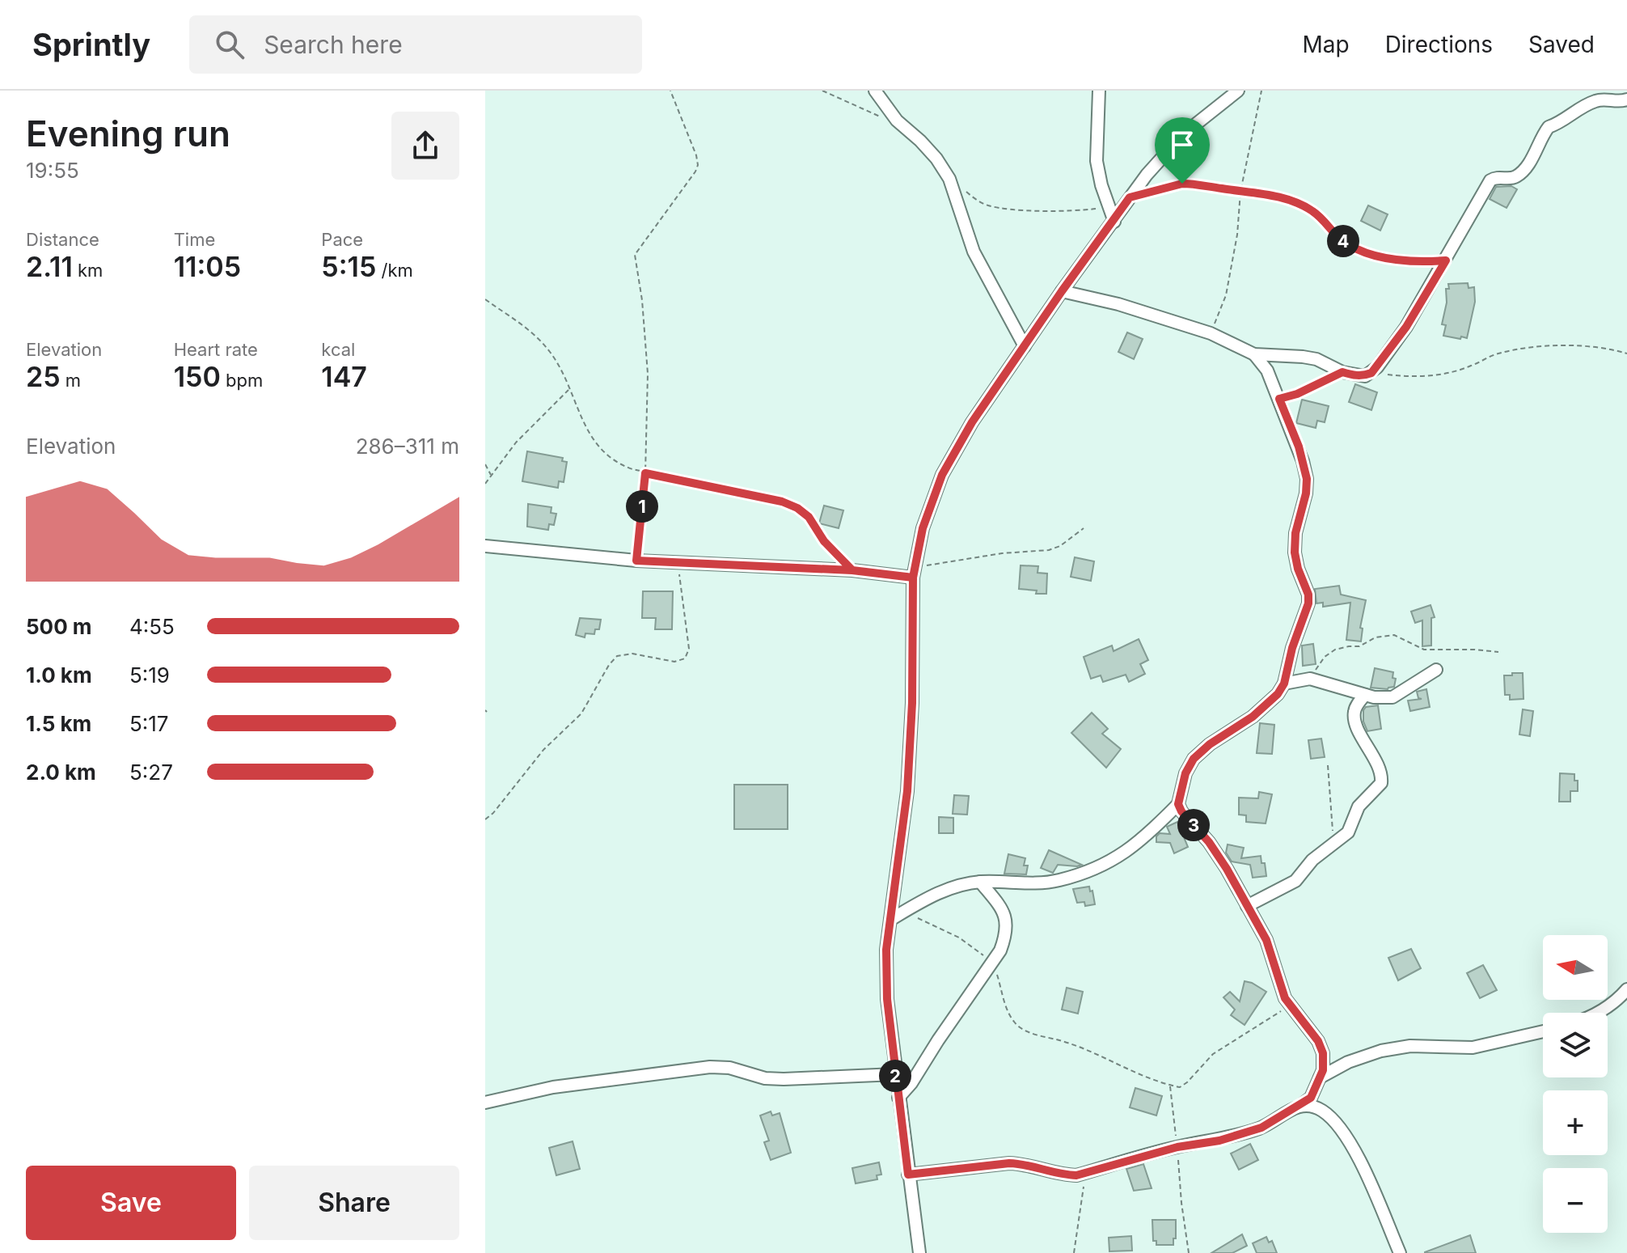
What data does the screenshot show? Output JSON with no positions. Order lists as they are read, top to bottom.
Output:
{
  "north": "left",
  "page": {
    "header": "Sprintly",
    "search": "Search here",
    "nav": ["Map", "Directions", "Saved"],
    "heading": ["Evening run", "19:55"],
    "stats": [
      ["Distance", "2.11 km"],
      ["Time", "11:05"],
      ["Pace", "5:15 /km"],
      ["Elevation", "25 m"],
      ["Heart rate", "150 bpm"],
      ["kcal", "147"]
    ],
    "pins": [
      "4",
      "1",
      "3",
      "2"
    ],
    "chart": ["Elevation", "286–311 m"],
    "list": [
      {
        "name": "500 m",
        "note": "4:55"
      },
      {
        "name": "1.0 km",
        "note": "5:19"
      },
      {
        "name": "1.5 km",
        "note": "5:17"
      },
      {
        "name": "2.0 km",
        "note": "5:27"
      }
    ],
    "map_buttons": ["+", "−"],
    "buttons": ["Save", "Share"]
  }
}
